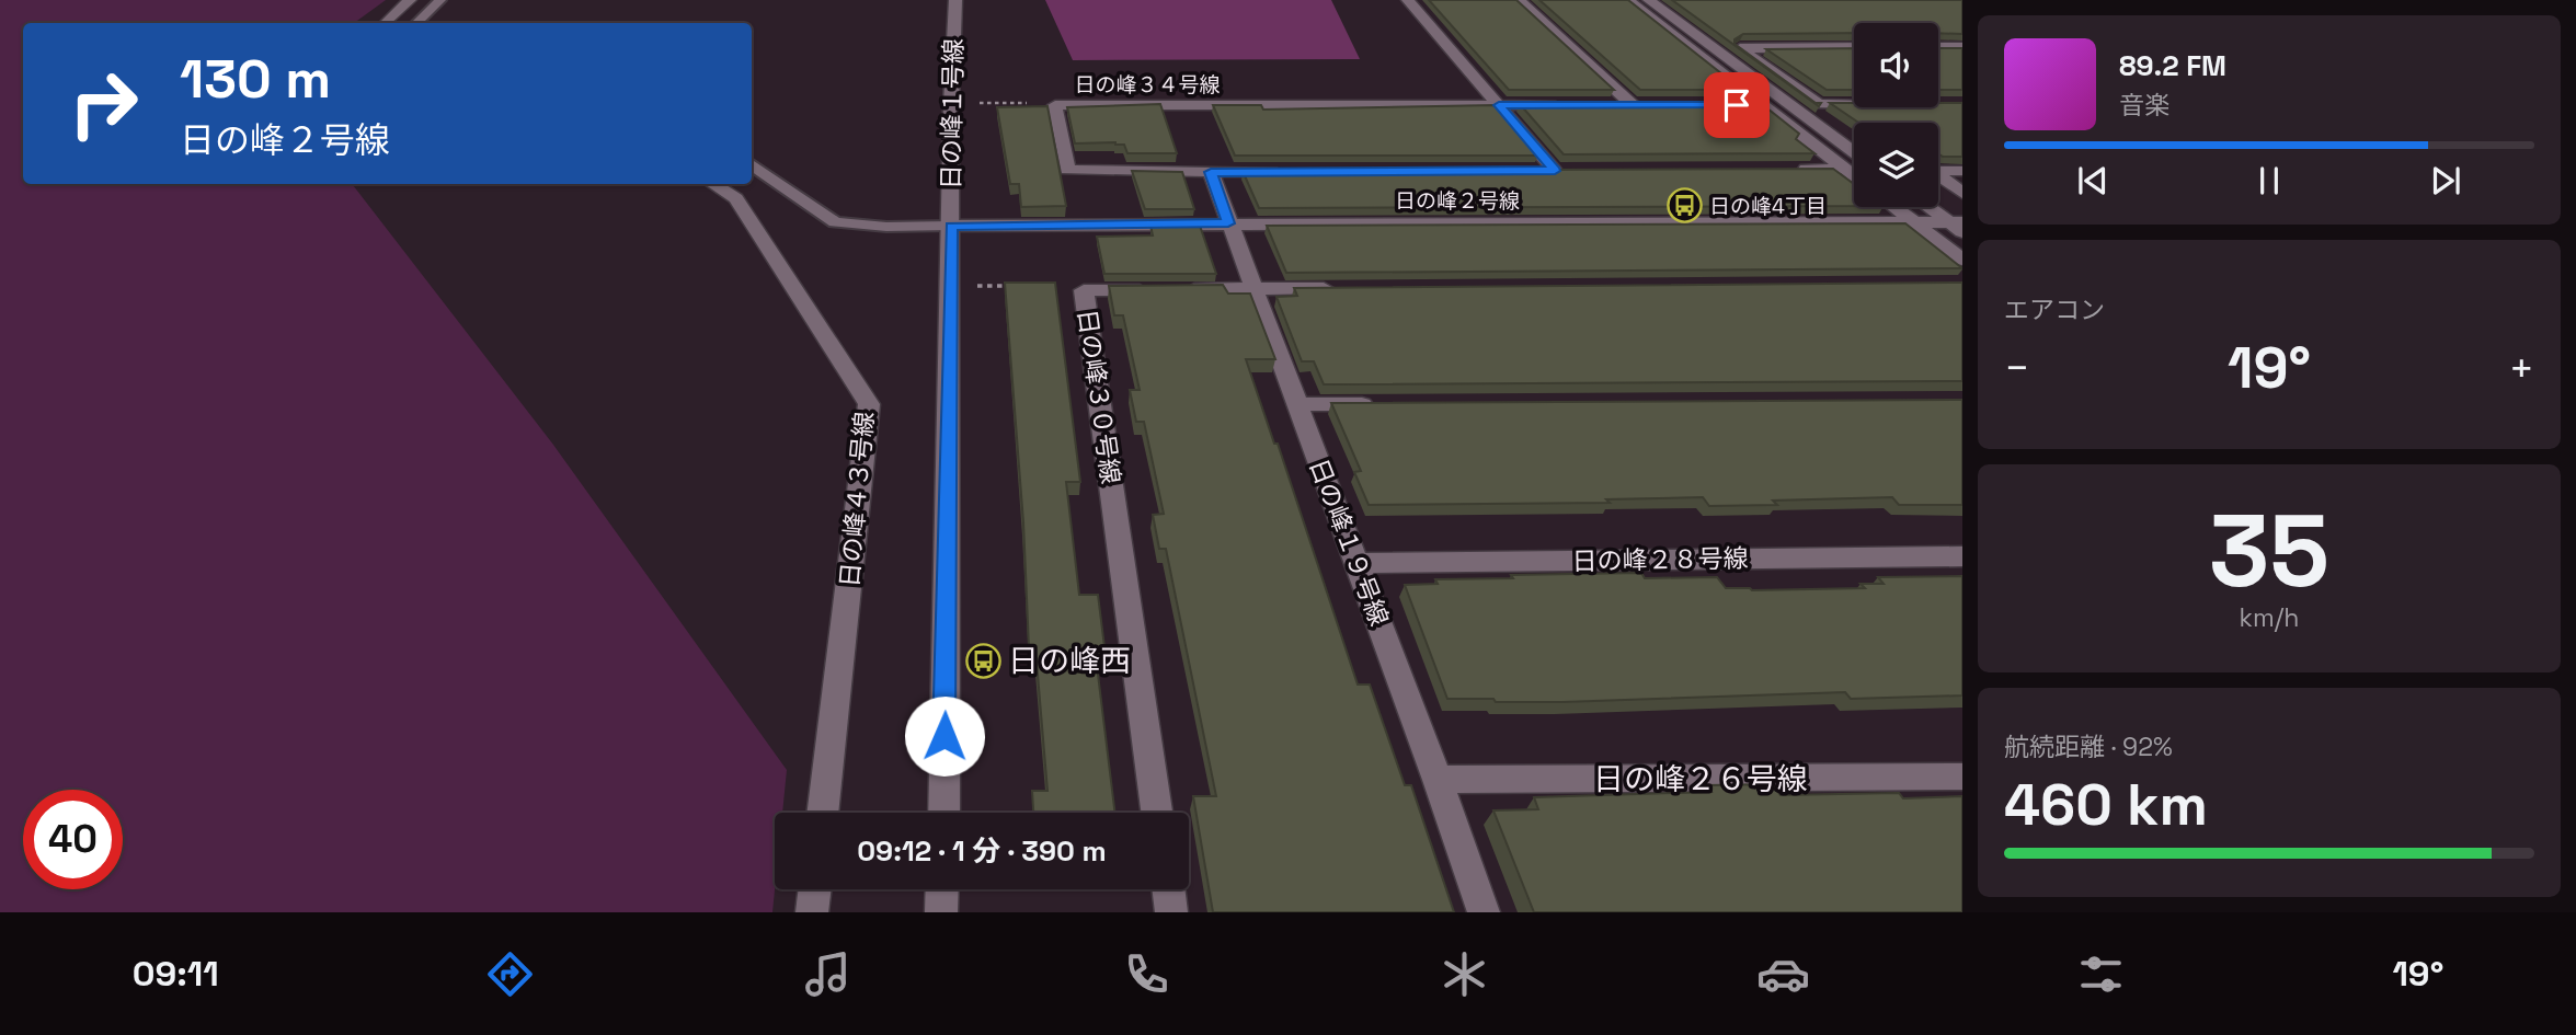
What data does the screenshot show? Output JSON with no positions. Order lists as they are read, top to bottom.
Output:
{
  "streets": {
    "street": [
      "日の峰３４号線",
      "日の峰１号線",
      "日の峰２号線",
      "日の峰３０号線",
      "日の峰４３号線",
      "日の峰１９号線",
      "日の峰２８号線",
      "日の峰２６号線"
    ]
  },
  "crossings": [
    ["日の峰３４号線", "日の峰１９号線"],
    ["日の峰１号線", "日の峰２号線"],
    ["日の峰２号線", "日の峰１９号線"],
    ["日の峰３０号線", "日の峰１９号線"],
    ["日の峰１９号線", "日の峰２８号線"],
    ["日の峰１９号線", "日の峰２６号線"]
  ],
  "places": {
    "bus stop": ["日の峰4丁目", "日の峰西"]
  },
  "page": {
    "turn": ["130 m", "日の峰２号線"],
    "song": ["89.2 FM", "音楽"],
    "tile": [
      "エアコン",
      ["35", "km/h"],
      ["航続距離 · 92%", "460 km"]
    ],
    "heat": ["−", "19°", "+"],
    "limit": "40",
    "trip": "09:12 · 1 分 · 390 m",
    "tabs": ["09:11", "19°"]
  }
}
